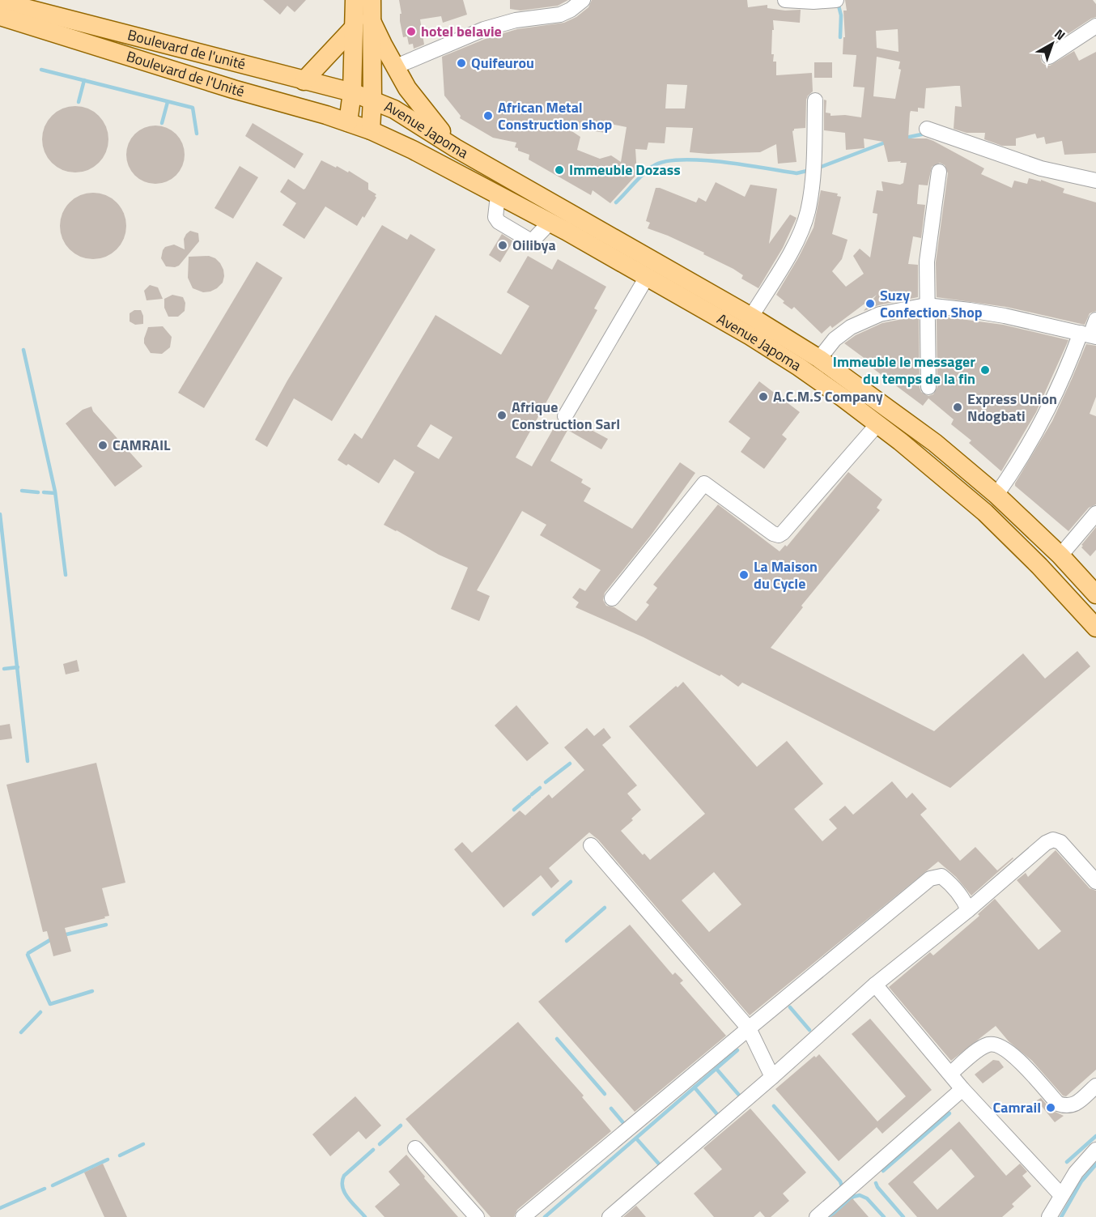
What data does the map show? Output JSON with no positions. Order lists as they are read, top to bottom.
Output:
{
  "streets": {
    "main road": ["Boulevard de l'unité", "Boulevard de l'Unité", "Avenue Japoma"]
  },
  "crossings": [
    ["Boulevard de l'unité", "Avenue Japoma"],
    ["Boulevard de l'Unité", "Avenue Japoma"]
  ],
  "places": [
    "hotel belavie",
    "Quifeurou",
    "African Metal Construction shop",
    "Immeuble Dozass",
    "Oilibya",
    "Suzy Confection Shop",
    "Immeuble le messager du temps de la fin",
    "A.C.M.S Company",
    "Express Union Ndogbati",
    "Afrique Construction Sarl",
    "CAMRAIL",
    "La Maison du Cycle",
    "Camrail"
  ],
  "north": "top right"
}
